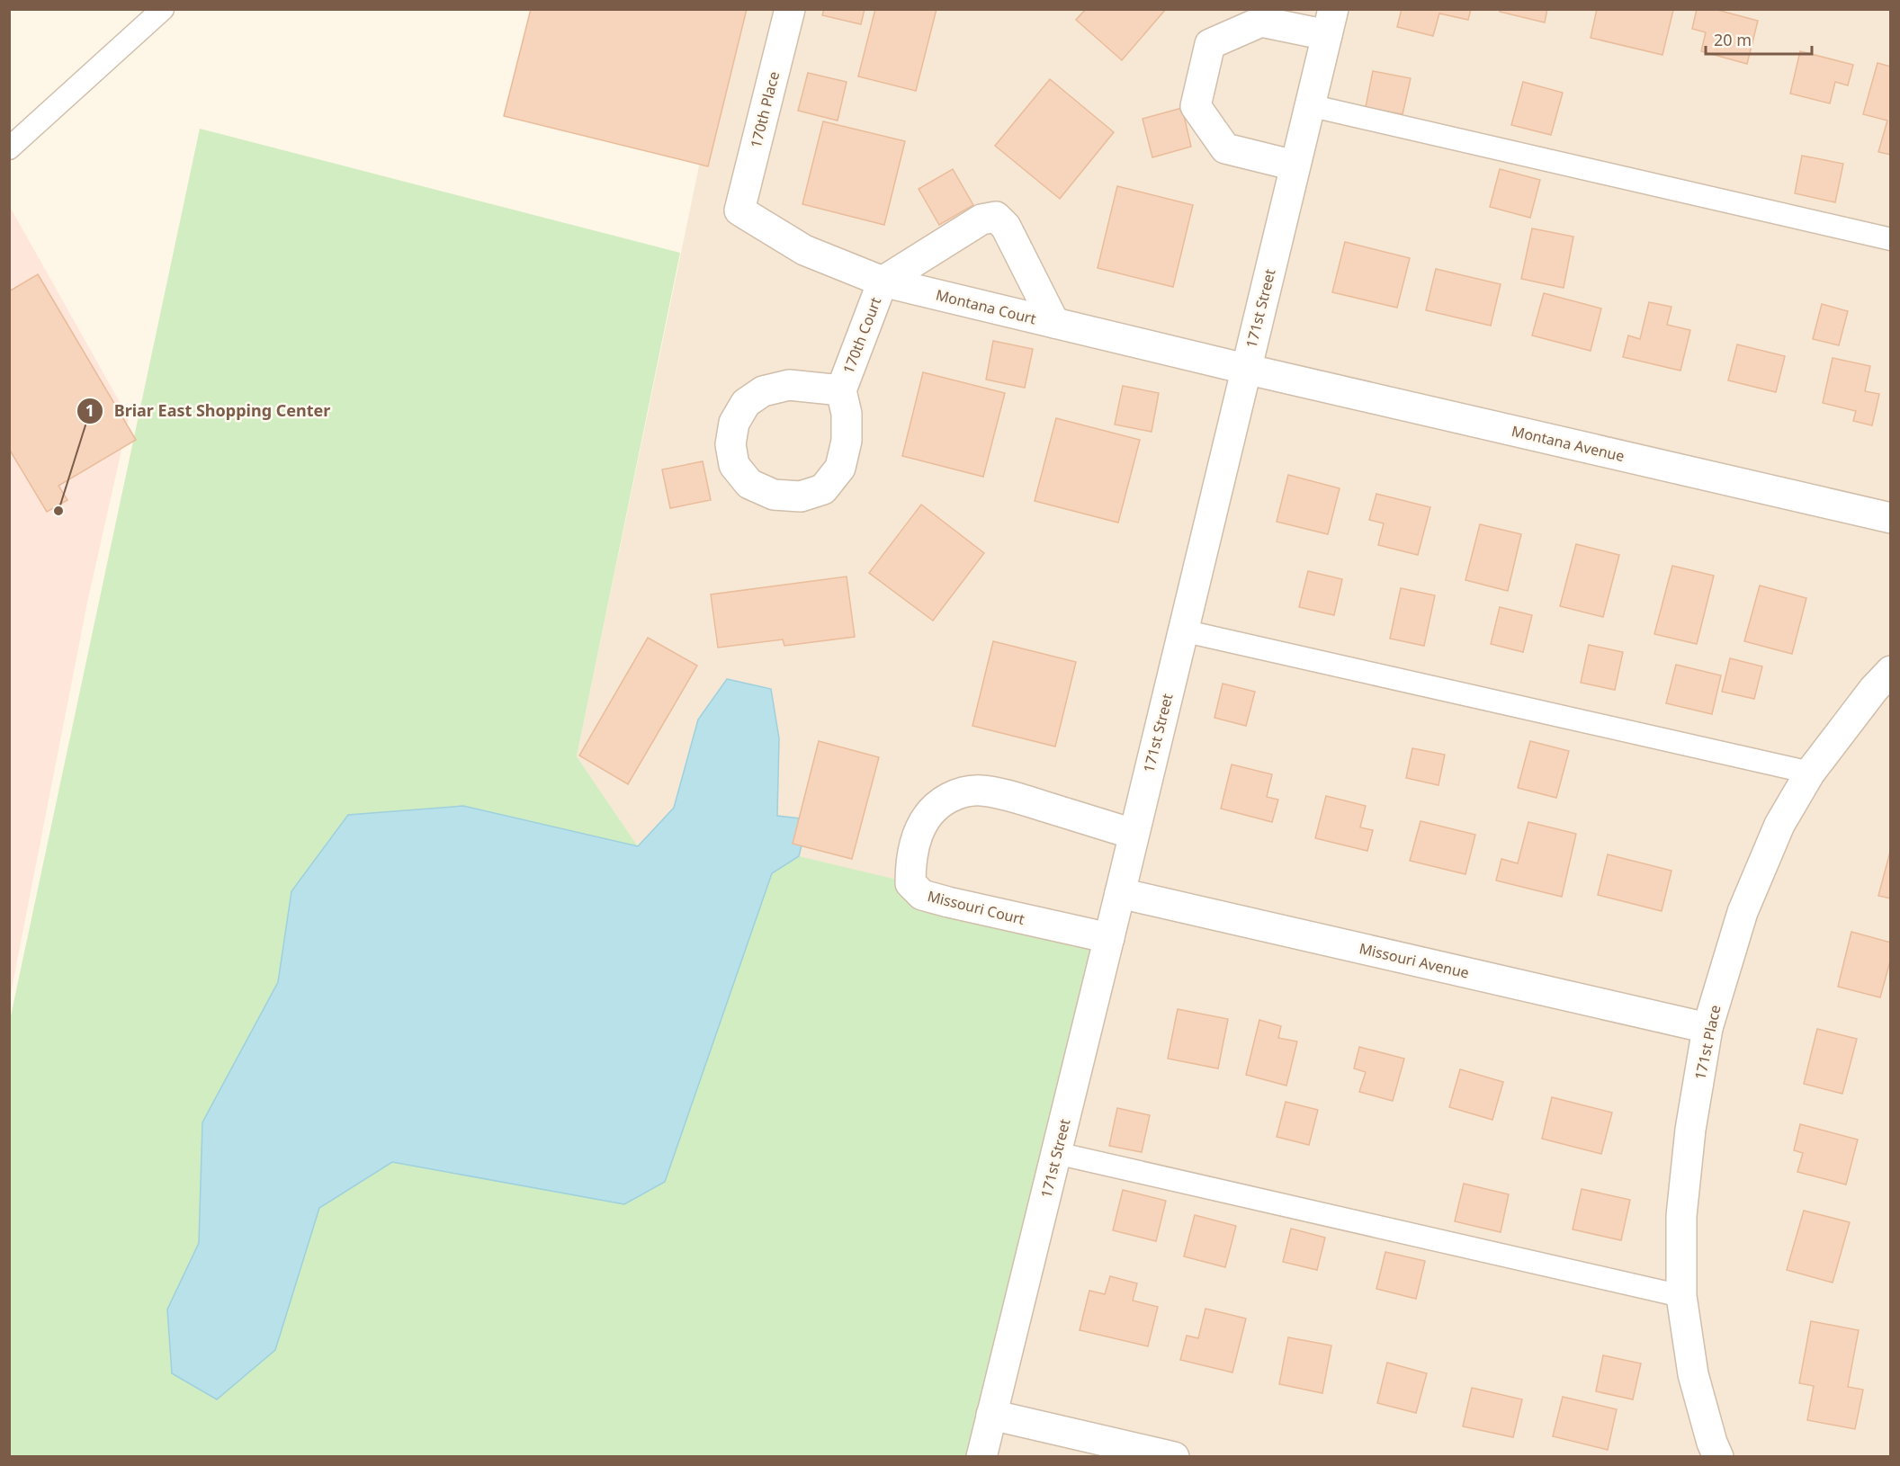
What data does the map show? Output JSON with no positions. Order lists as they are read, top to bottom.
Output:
{
  "streets": {
    "street": [
      "170th Place",
      "Montana Court",
      "171st Street",
      "170th Court",
      "Montana Avenue",
      "Missouri Court",
      "Missouri Avenue",
      "171st Place"
    ]
  },
  "crossings": [
    ["170th Place", "Montana Court"],
    ["Montana Court", "171st Street"],
    ["Montana Court", "170th Court"],
    ["Montana Court", "Montana Avenue"],
    ["171st Street", "Montana Avenue"],
    ["171st Street", "Missouri Court"],
    ["171st Street", "Missouri Avenue"],
    ["Missouri Avenue", "171st Place"]
  ],
  "places": ["Briar East Shopping Center"],
  "scale_bar": "20 m"
}
